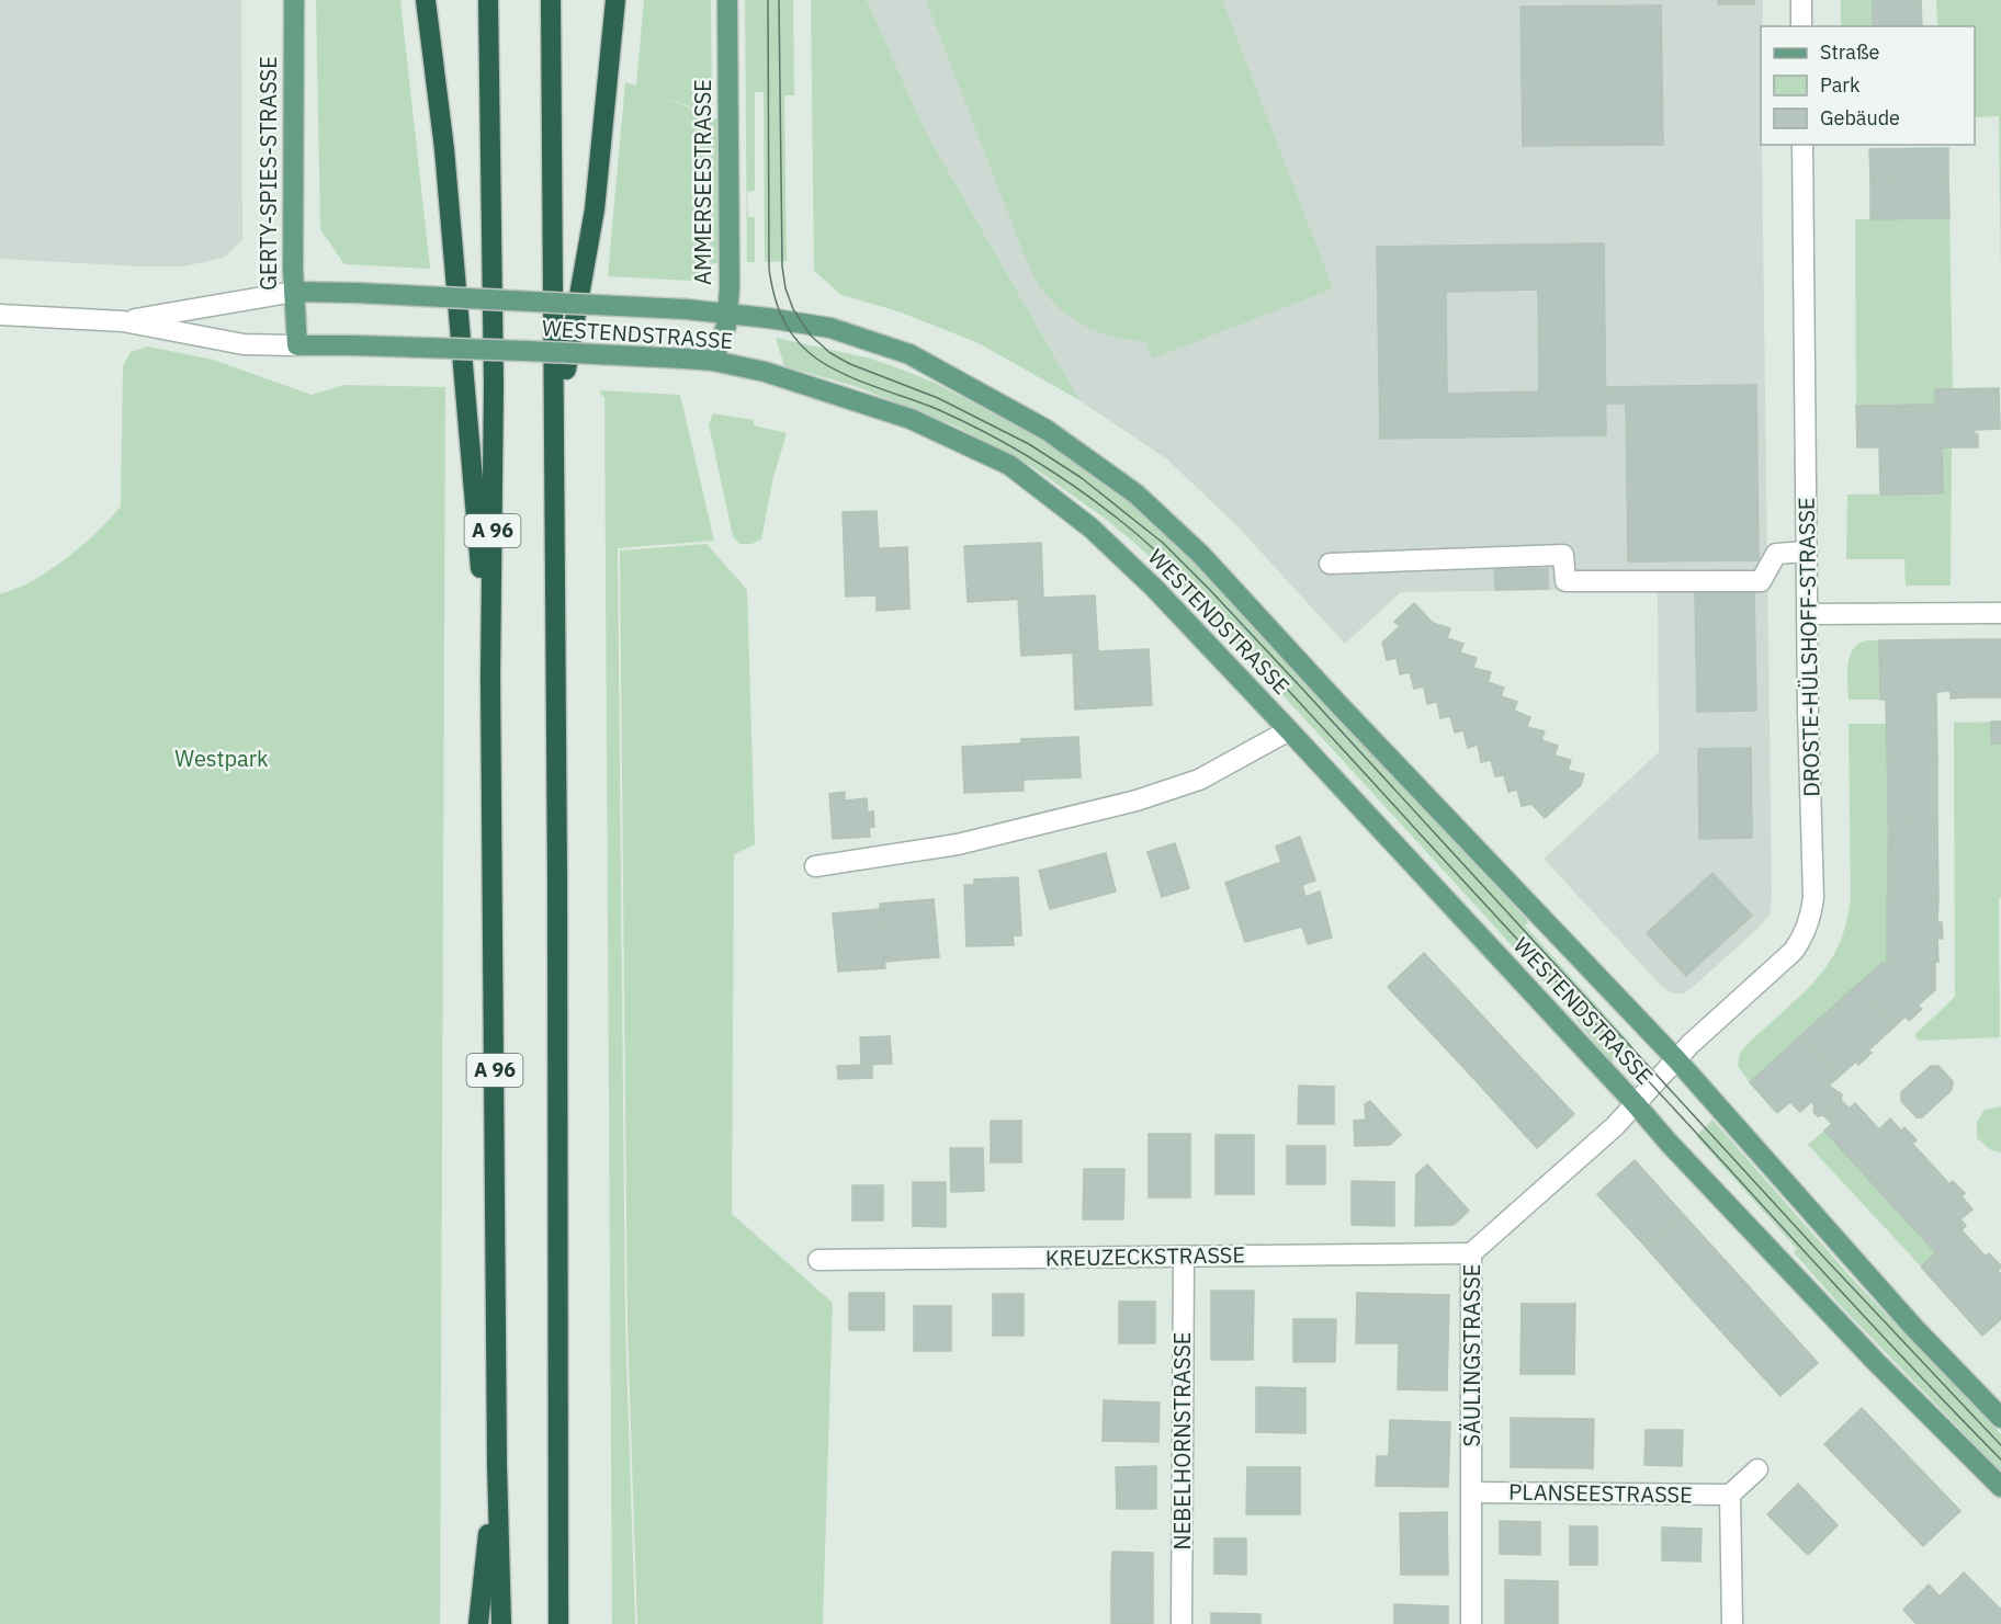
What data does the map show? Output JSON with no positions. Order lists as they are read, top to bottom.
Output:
{
  "streets": {
    "highway": ["A 96"],
    "main road": ["GERTY-SPIES-STRASSE", "AMMERSEESTRASSE", "WESTENDSTRASSE"],
    "street": [
      "DROSTE-HÜLSHOFF-STRASSE",
      "KREUZECKSTRASSE",
      "SÄULINGSTRASSE",
      "NEBELHORNSTRASSE",
      "PLANSEESTRASSE"
    ]
  },
  "crossings": [
    ["GERTY-SPIES-STRASSE", "WESTENDSTRASSE"],
    ["AMMERSEESTRASSE", "WESTENDSTRASSE"],
    ["WESTENDSTRASSE", "DROSTE-HÜLSHOFF-STRASSE"],
    ["WESTENDSTRASSE", "SÄULINGSTRASSE"],
    ["DROSTE-HÜLSHOFF-STRASSE", "SÄULINGSTRASSE"],
    ["KREUZECKSTRASSE", "SÄULINGSTRASSE"],
    ["KREUZECKSTRASSE", "NEBELHORNSTRASSE"],
    ["SÄULINGSTRASSE", "PLANSEESTRASSE"]
  ],
  "parks": ["Westpark"],
  "legend": ["Straße", "Park", "Gebäude"]
}
